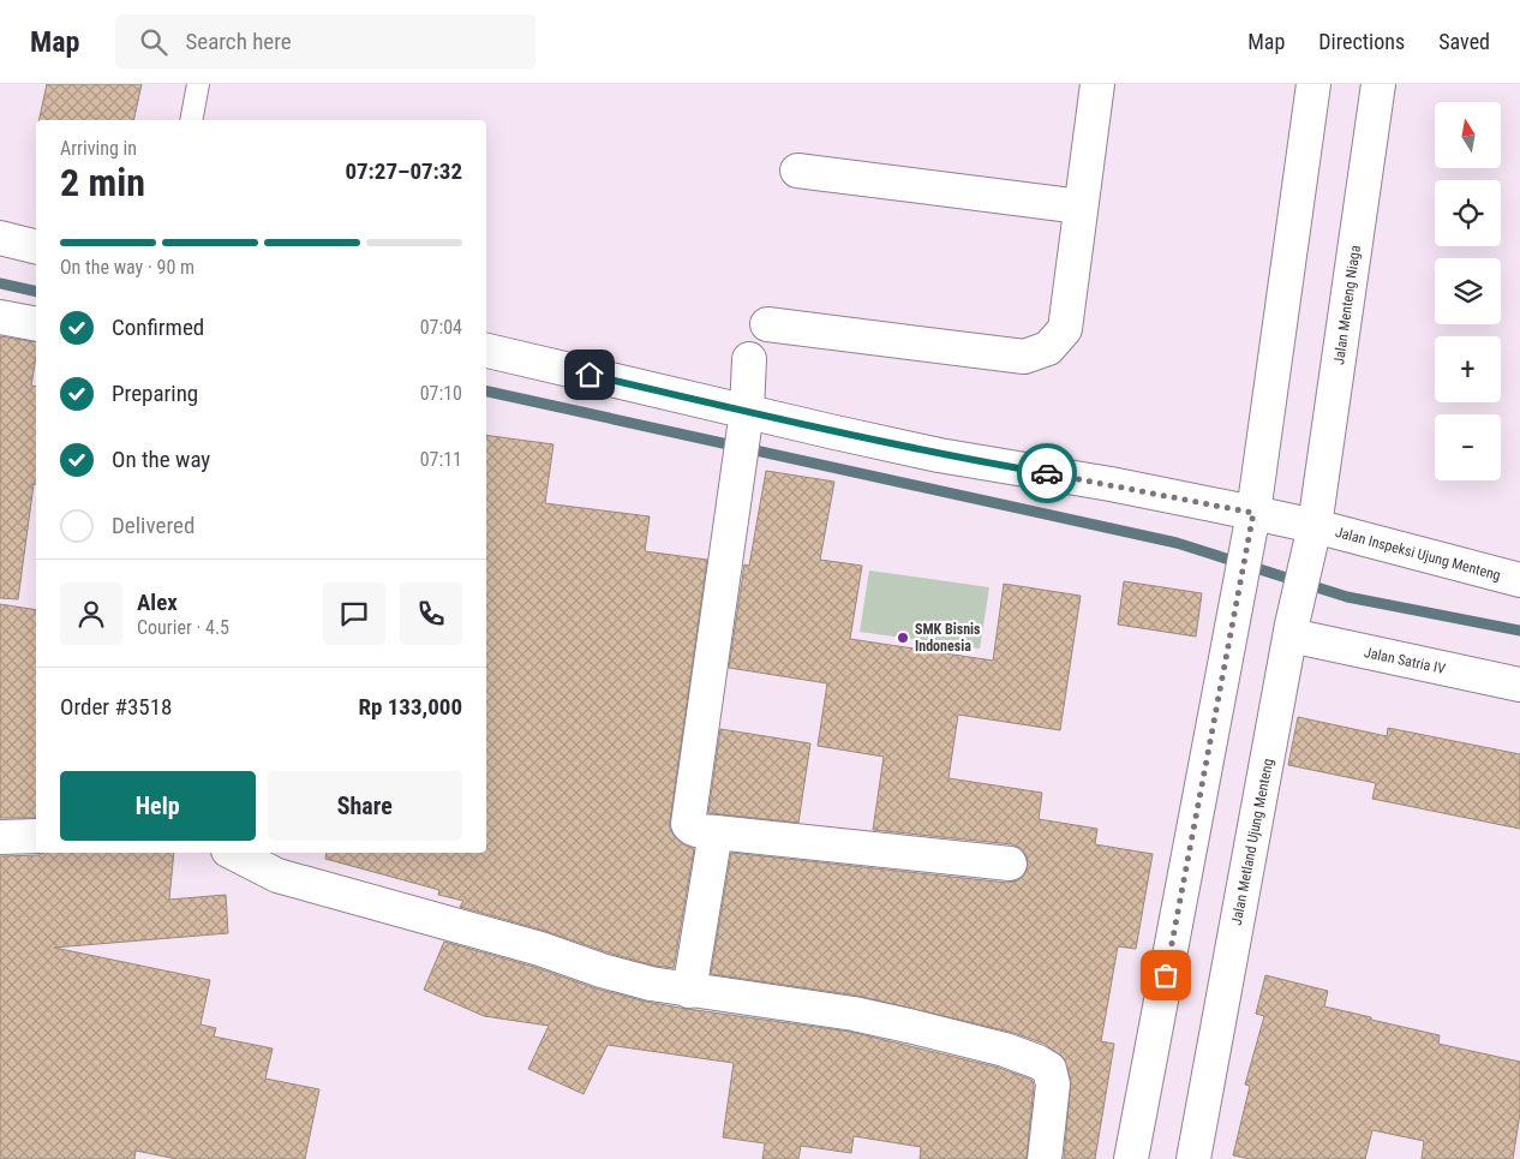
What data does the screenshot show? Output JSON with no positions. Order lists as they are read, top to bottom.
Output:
{
  "streets": {
    "street": [
      "Jalan Menteng Niaga",
      "Jalan Inspeksi Ujung Menteng",
      "Jalan Satria IV",
      "Jalan Metland Ujung Menteng"
    ]
  },
  "crossings": [
    ["Jalan Menteng Niaga", "Jalan Inspeksi Ujung Menteng"],
    ["Jalan Menteng Niaga", "Jalan Metland Ujung Menteng"],
    ["Jalan Inspeksi Ujung Menteng", "Jalan Metland Ujung Menteng"],
    ["Jalan Satria IV", "Jalan Metland Ujung Menteng"]
  ],
  "places": ["SMK Bisnis Indonesia"],
  "north": "top",
  "page": {
    "header": "Map",
    "search": "Search here",
    "nav": ["Map", "Directions", "Saved"],
    "map_buttons": ["+", "−"],
    "heading": ["2 min", "Arriving in", "07:27–07:32"],
    "panel": [
      "Alex",
      "Courier · 4.5",
      "Order #3518",
      "Rp 133,000"
    ],
    "bar": "On the way · 90 m",
    "list": [
      ["Confirmed", "07:04"],
      ["Preparing", "07:10"],
      ["On the way", "07:11"],
      "Delivered"
    ],
    "buttons": ["Help", "Share"]
  }
}
